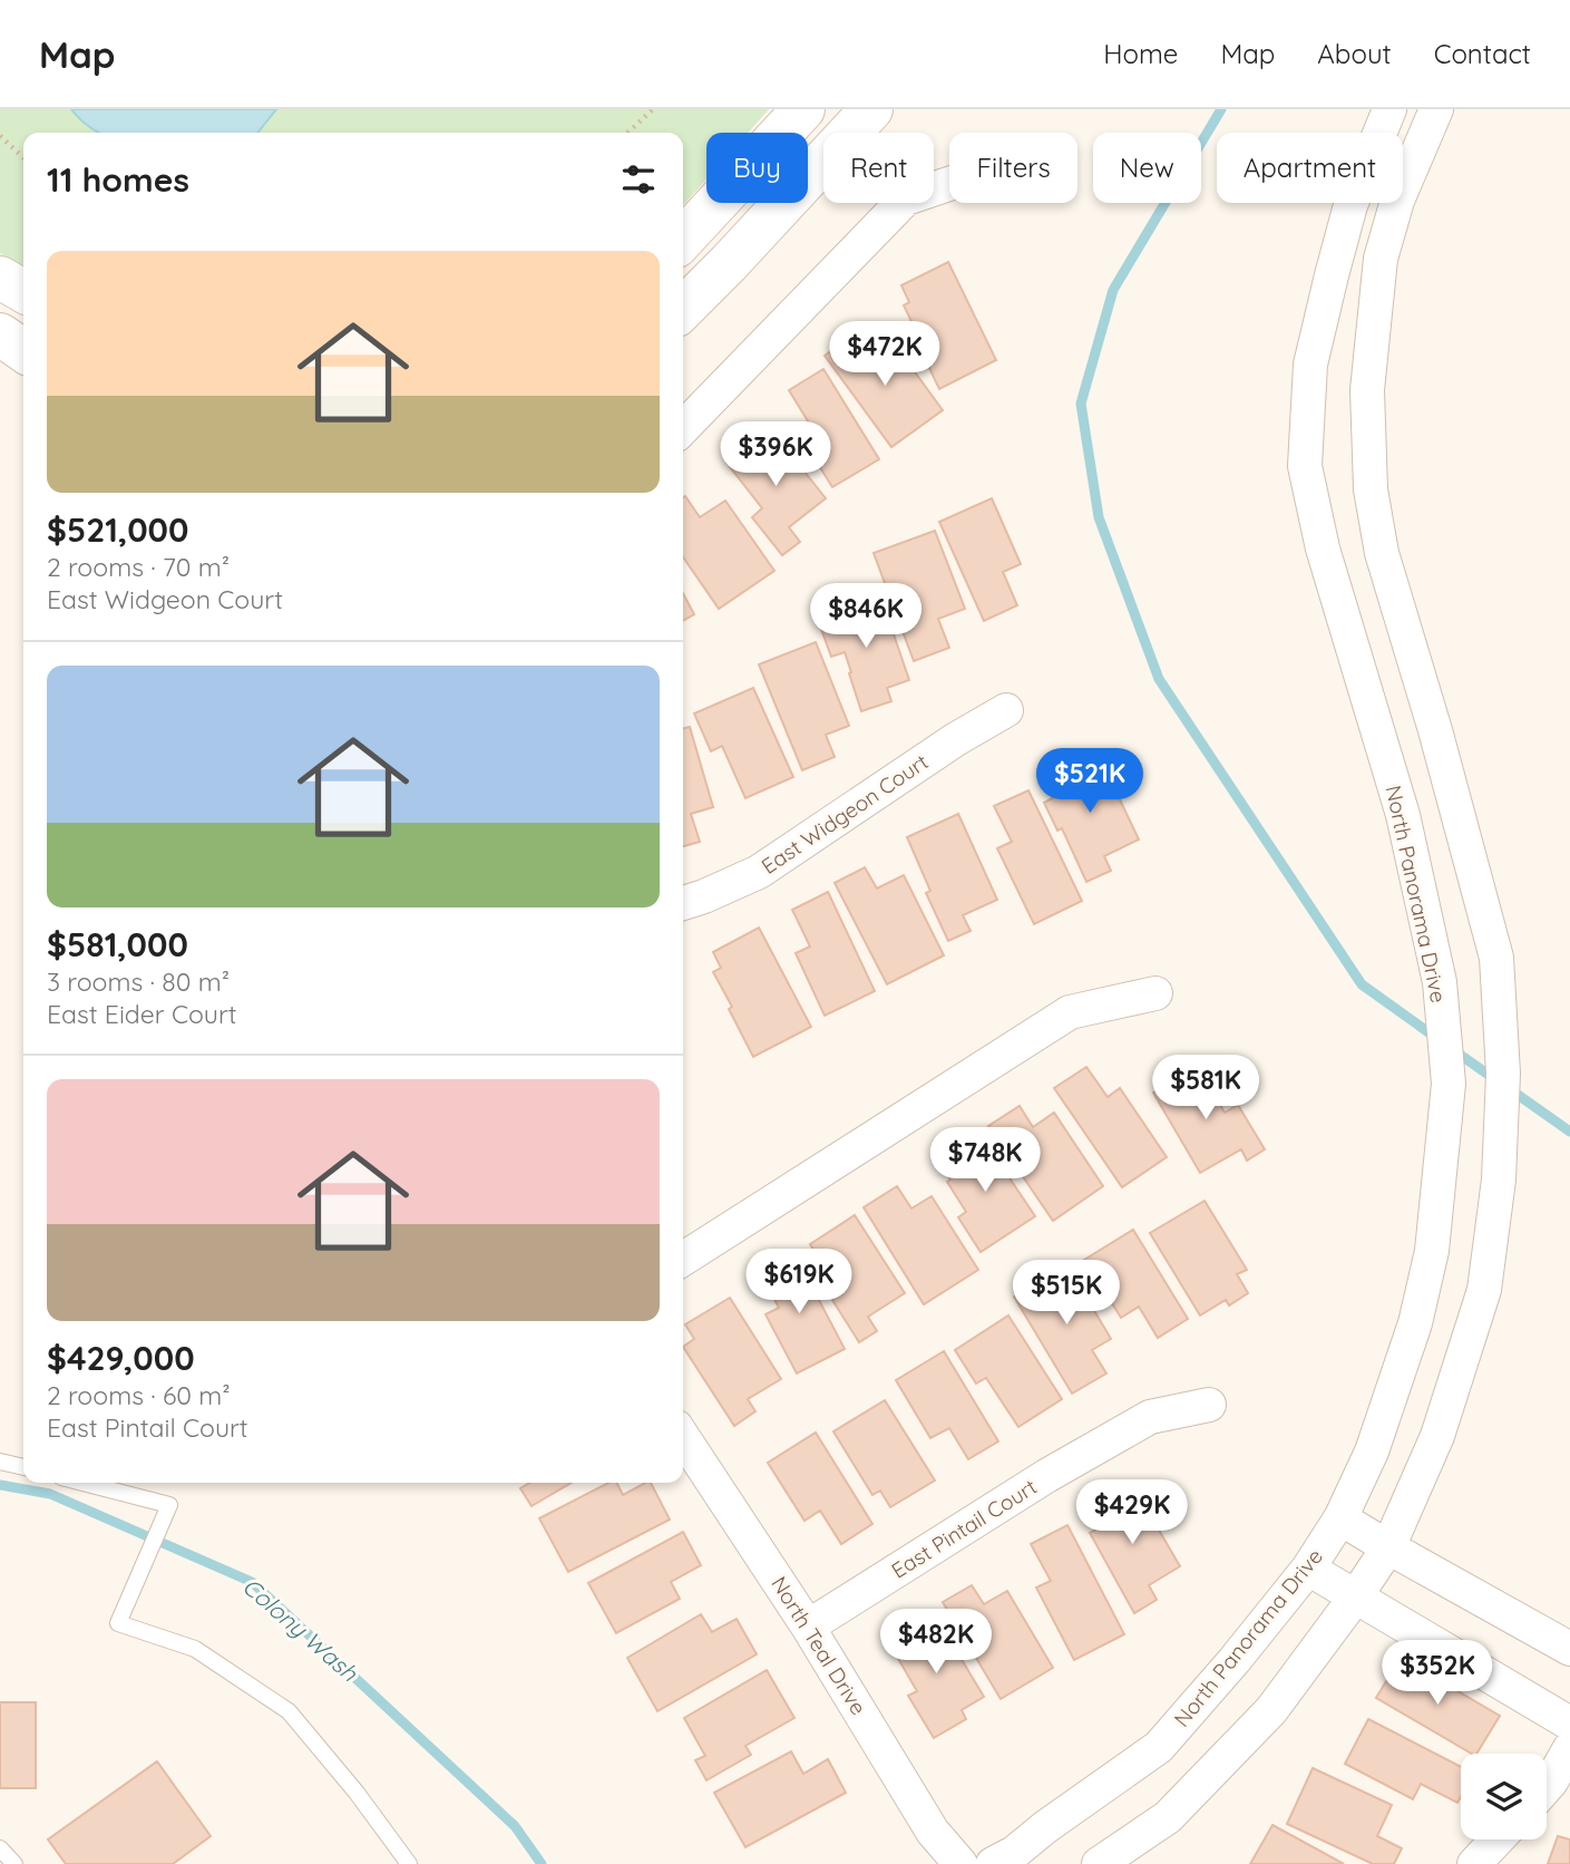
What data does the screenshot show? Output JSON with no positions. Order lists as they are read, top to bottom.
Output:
{
  "streets": {
    "street": [
      "East Widgeon Court",
      "North Panorama Drive",
      "East Pintail Court",
      "North Teal Drive"
    ]
  },
  "crossings": [
    ["East Pintail Court", "North Teal Drive"]
  ],
  "water": ["Colony Wash"],
  "page": {
    "header": "Map",
    "nav": [
      "Home",
      "Map",
      "About",
      "Contact"
    ],
    "chip": [
      "Buy",
      "Rent",
      "Filters",
      "New",
      "Apartment"
    ],
    "heading": "11 homes",
    "list": [
      {
        "name": "$521,000",
        "note": "2 rooms · 70 m² · East Widgeon Court"
      },
      {
        "name": "$581,000",
        "note": "3 rooms · 80 m² · East Eider Court"
      },
      {
        "name": "$429,000",
        "note": "2 rooms · 60 m² · East Pintail Court"
      }
    ],
    "price": [
      "$472K",
      "$396K",
      "$846K",
      "$521K",
      "$581K",
      "$748K",
      "$619K",
      "$515K",
      "$429K",
      "$482K",
      "$352K"
    ]
  }
}
